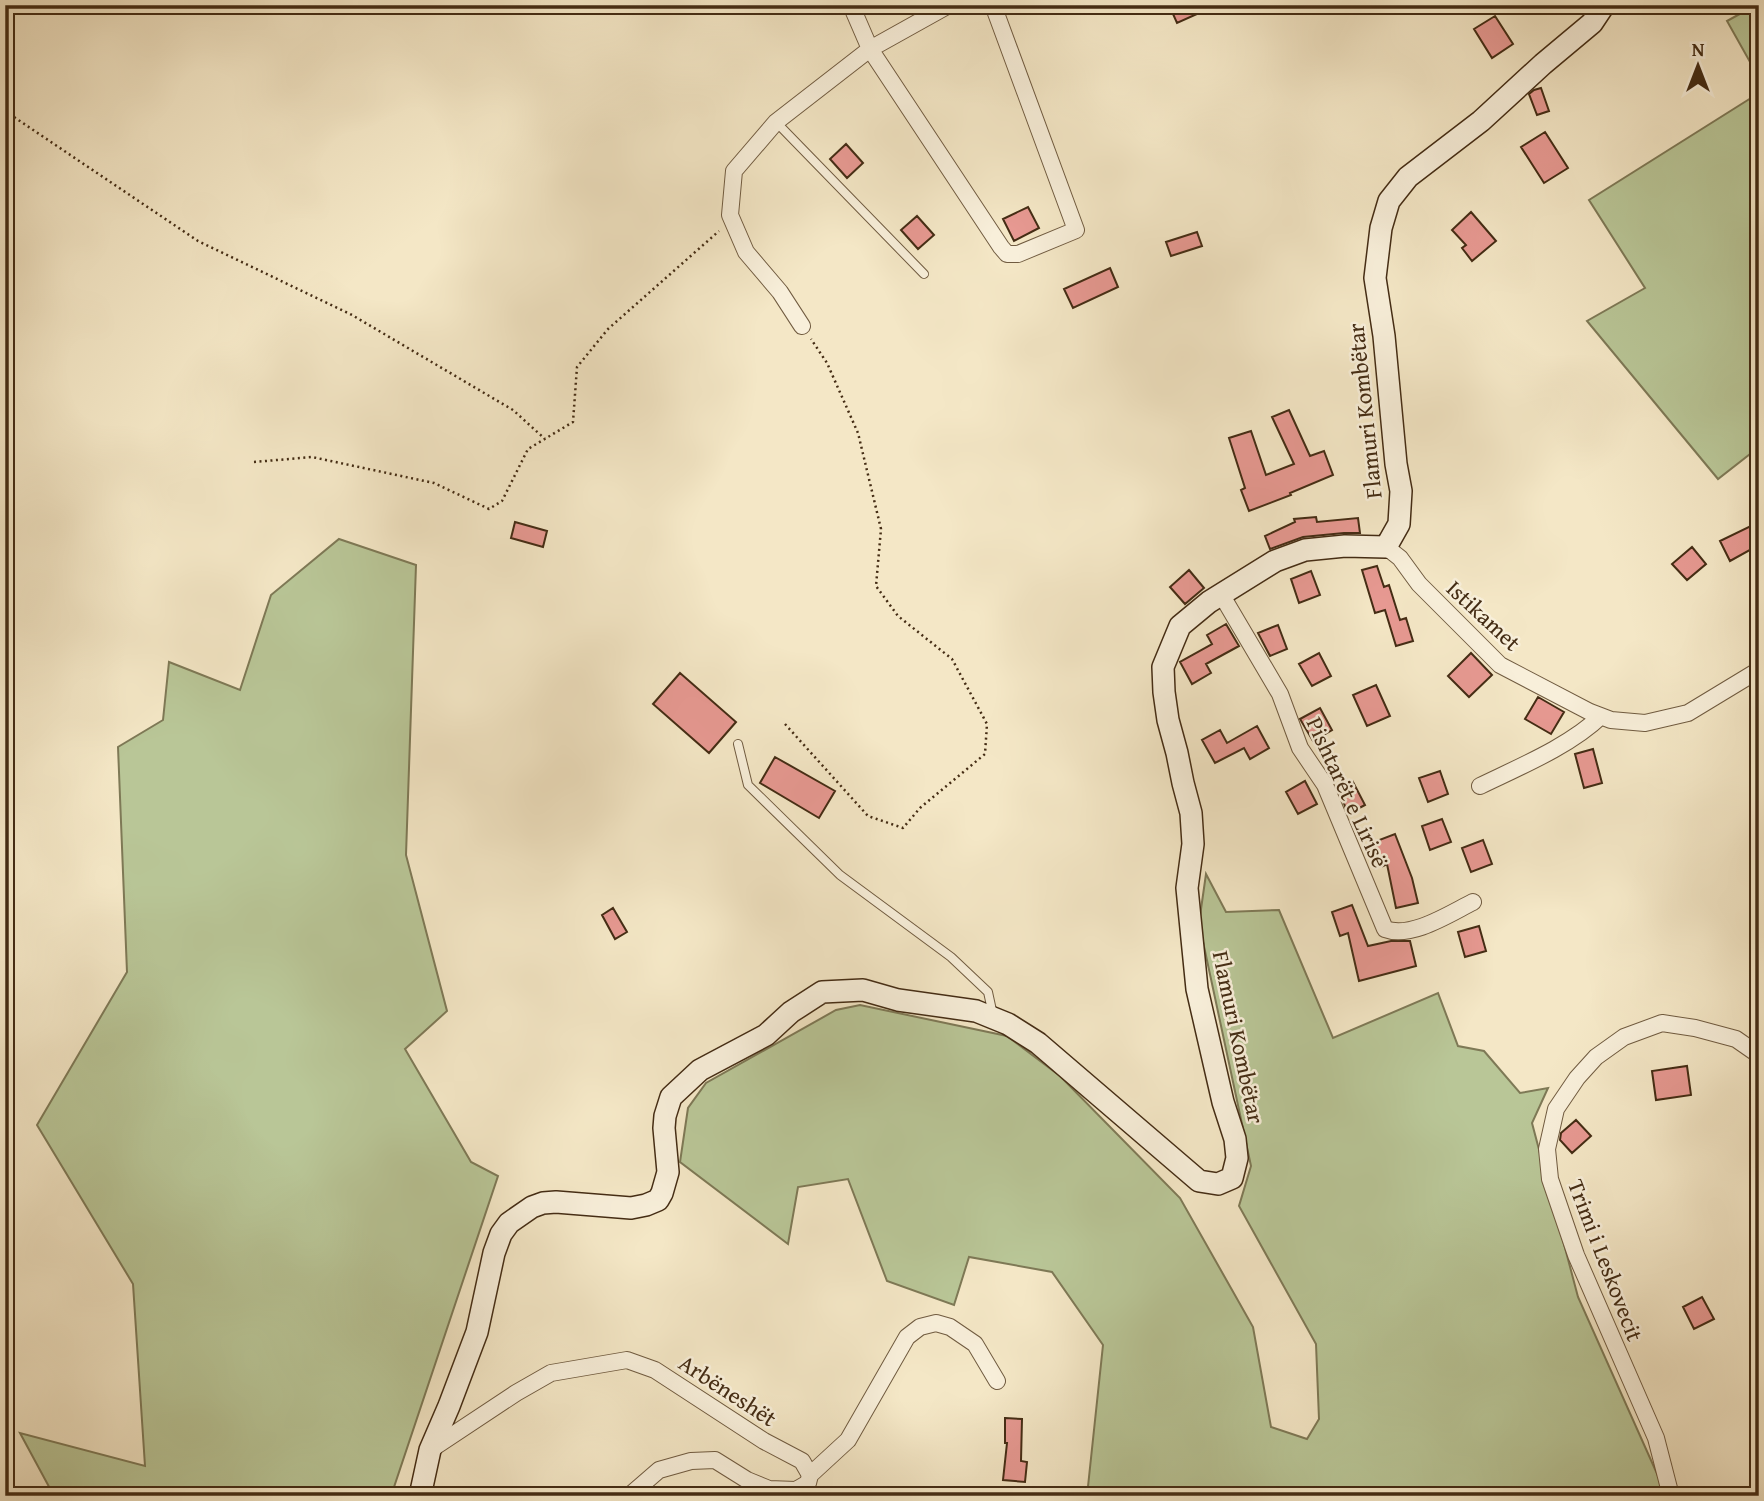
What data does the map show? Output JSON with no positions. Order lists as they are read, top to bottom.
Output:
{
  "streets": {
    "street": [
      "Flamuri Kombëtar",
      "Istikamet",
      "Pishtarët e Lirisë",
      "Trimi i Leskovecit",
      "Arbëneshët"
    ]
  },
  "crossings": [
    ["Flamuri Kombëtar", "Istikamet"],
    ["Flamuri Kombëtar", "Pishtarët e Lirisë"],
    ["Flamuri Kombëtar", "Arbëneshët"]
  ],
  "north": "top"
}
